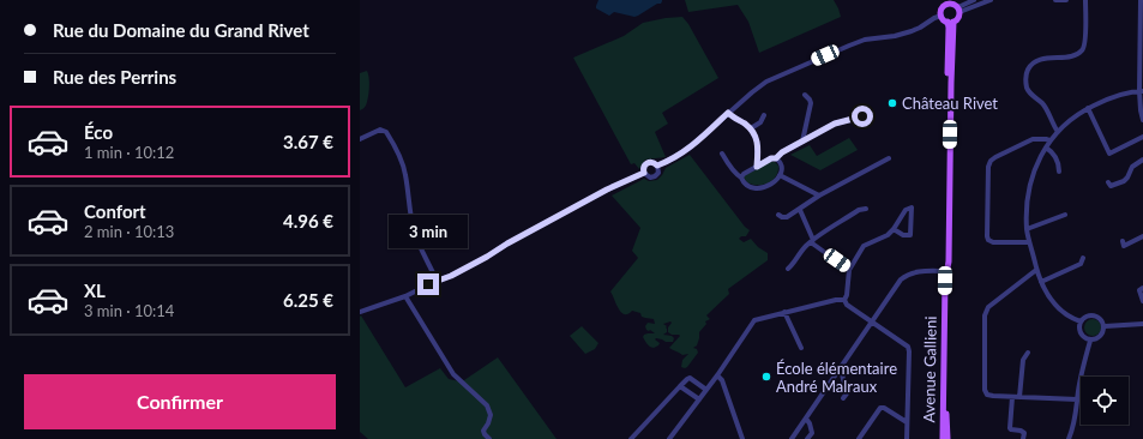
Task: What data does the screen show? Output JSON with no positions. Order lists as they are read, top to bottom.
{
  "streets": {
    "main road": ["Avenue Gallieni"]
  },
  "places": ["Château Rivet", "École élémentaire André Malraux"],
  "page": {
    "banner": ["Rue du Domaine du Grand Rivet", "Rue des Perrins"],
    "list": [
      {
        "name": "Éco",
        "note": "1 min · 10:12",
        "value": "3.67 €"
      },
      {
        "name": "Confort",
        "note": "2 min · 10:13",
        "value": "4.96 €"
      },
      {
        "name": "XL",
        "note": "3 min · 10:14",
        "value": "6.25 €"
      }
    ],
    "bubble": "3 min",
    "buttons": "Confirmer"
  }
}
